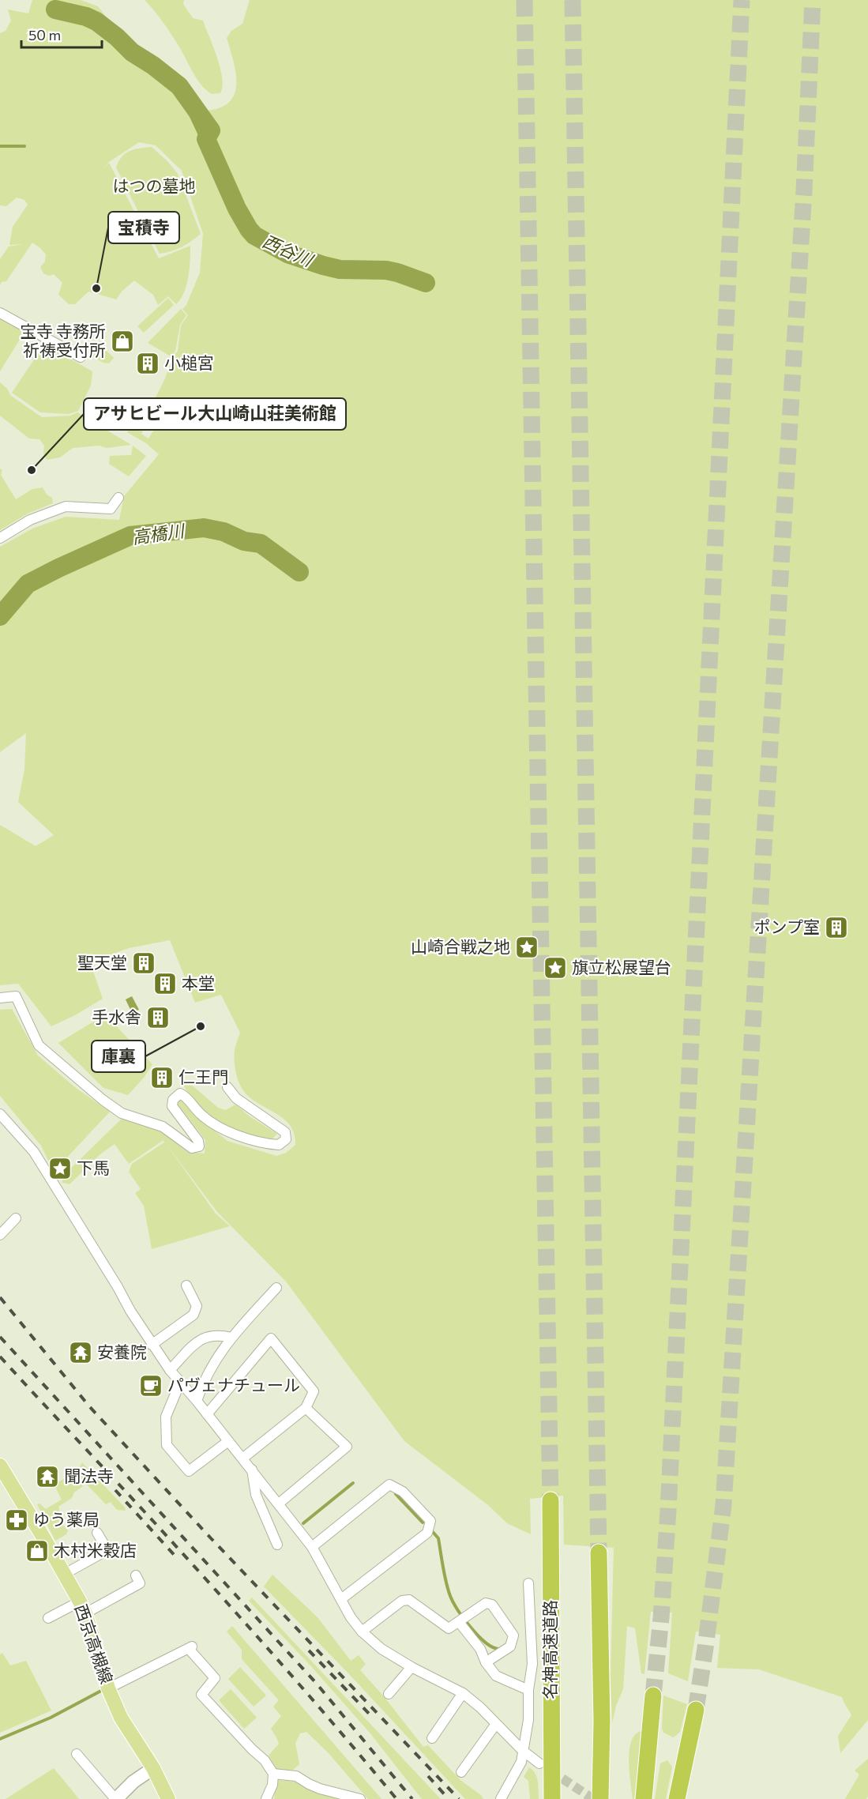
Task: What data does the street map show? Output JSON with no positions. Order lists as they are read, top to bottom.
{
  "streets": {
    "highway": ["名神高速道路"],
    "main road": ["西京高槻線"]
  },
  "water": ["西谷川", "高橋川"],
  "parks": ["はつの墓地"],
  "places": {
    "other": ["宝積寺", "アサヒビール大山崎山荘美術館", "庫裏"],
    "shop": ["宝寺 寺務所 祈祷受付所", "木村米穀店"],
    "building": [
      "小槌宮",
      "ポンプ室",
      "聖天堂",
      "本堂",
      "手水舎",
      "仁王門"
    ],
    "place": ["山崎合戦之地", "旗立松展望台", "下馬"],
    "temple": ["安養院", "聞法寺"],
    "cafe": ["パヴェナチュール"],
    "pharmacy": ["ゆう薬局"]
  },
  "scale_bar": "50 m"
}
